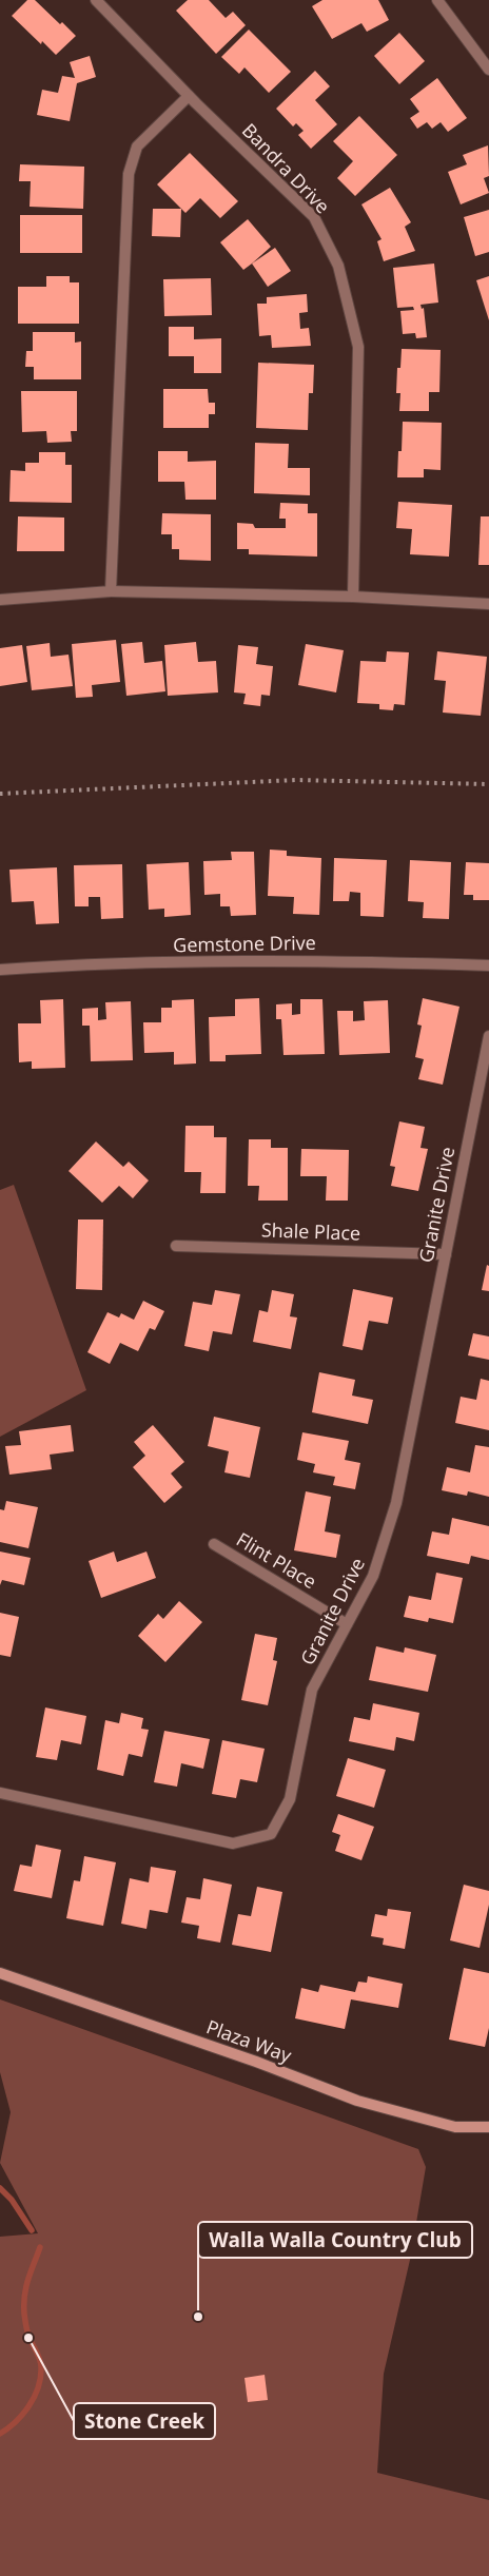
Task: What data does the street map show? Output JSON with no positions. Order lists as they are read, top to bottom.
{
  "streets": {
    "main road": ["Plaza Way"],
    "street": [
      "Bandra Drive",
      "Gemstone Drive",
      "Granite Drive",
      "Shale Place",
      "Flint Place"
    ]
  },
  "crossings": [
    ["Granite Drive", "Shale Place"],
    ["Granite Drive", "Flint Place"]
  ],
  "places": ["Walla Walla Country Club", "Stone Creek"]
}
